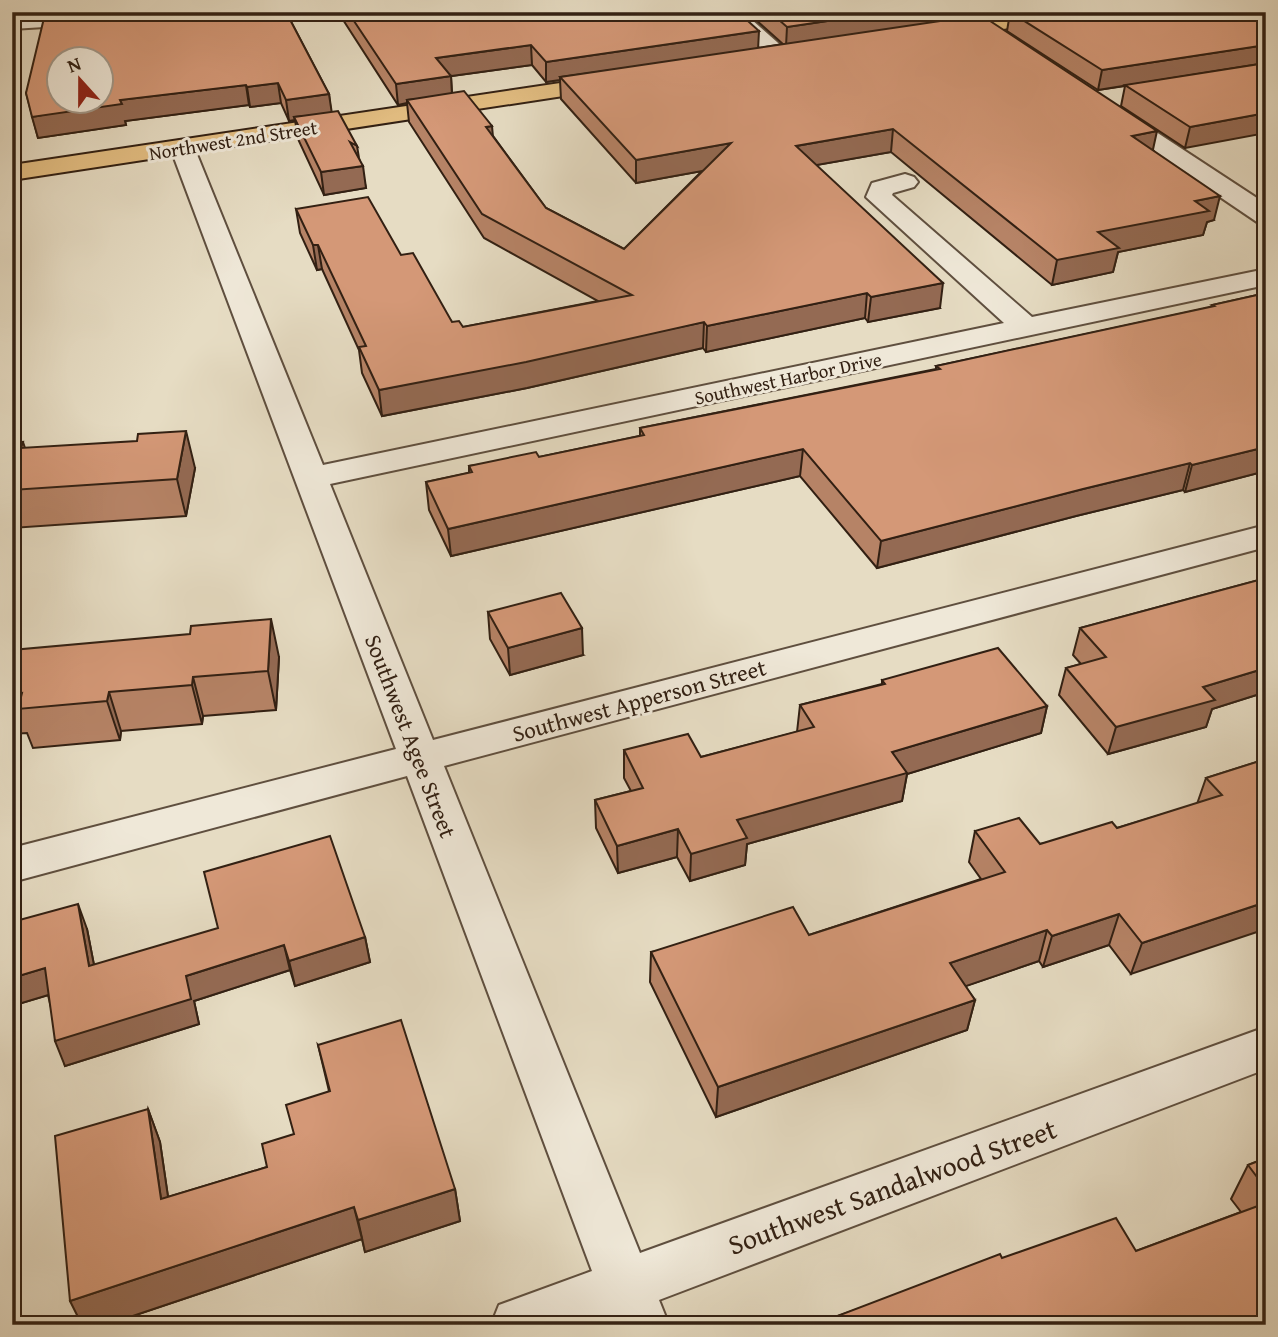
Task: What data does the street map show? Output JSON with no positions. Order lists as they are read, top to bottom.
{
  "streets": {
    "main road": ["Northwest 2nd Street"],
    "street": [
      "Southwest Harbor Drive",
      "Southwest Apperson Street",
      "Southwest Agee Street",
      "Southwest Sandalwood Street"
    ]
  },
  "crossings": [
    ["Northwest 2nd Street", "Southwest Agee Street"],
    ["Southwest Harbor Drive", "Southwest Agee Street"],
    ["Southwest Apperson Street", "Southwest Agee Street"],
    ["Southwest Agee Street", "Southwest Sandalwood Street"]
  ],
  "north": "top"
}
